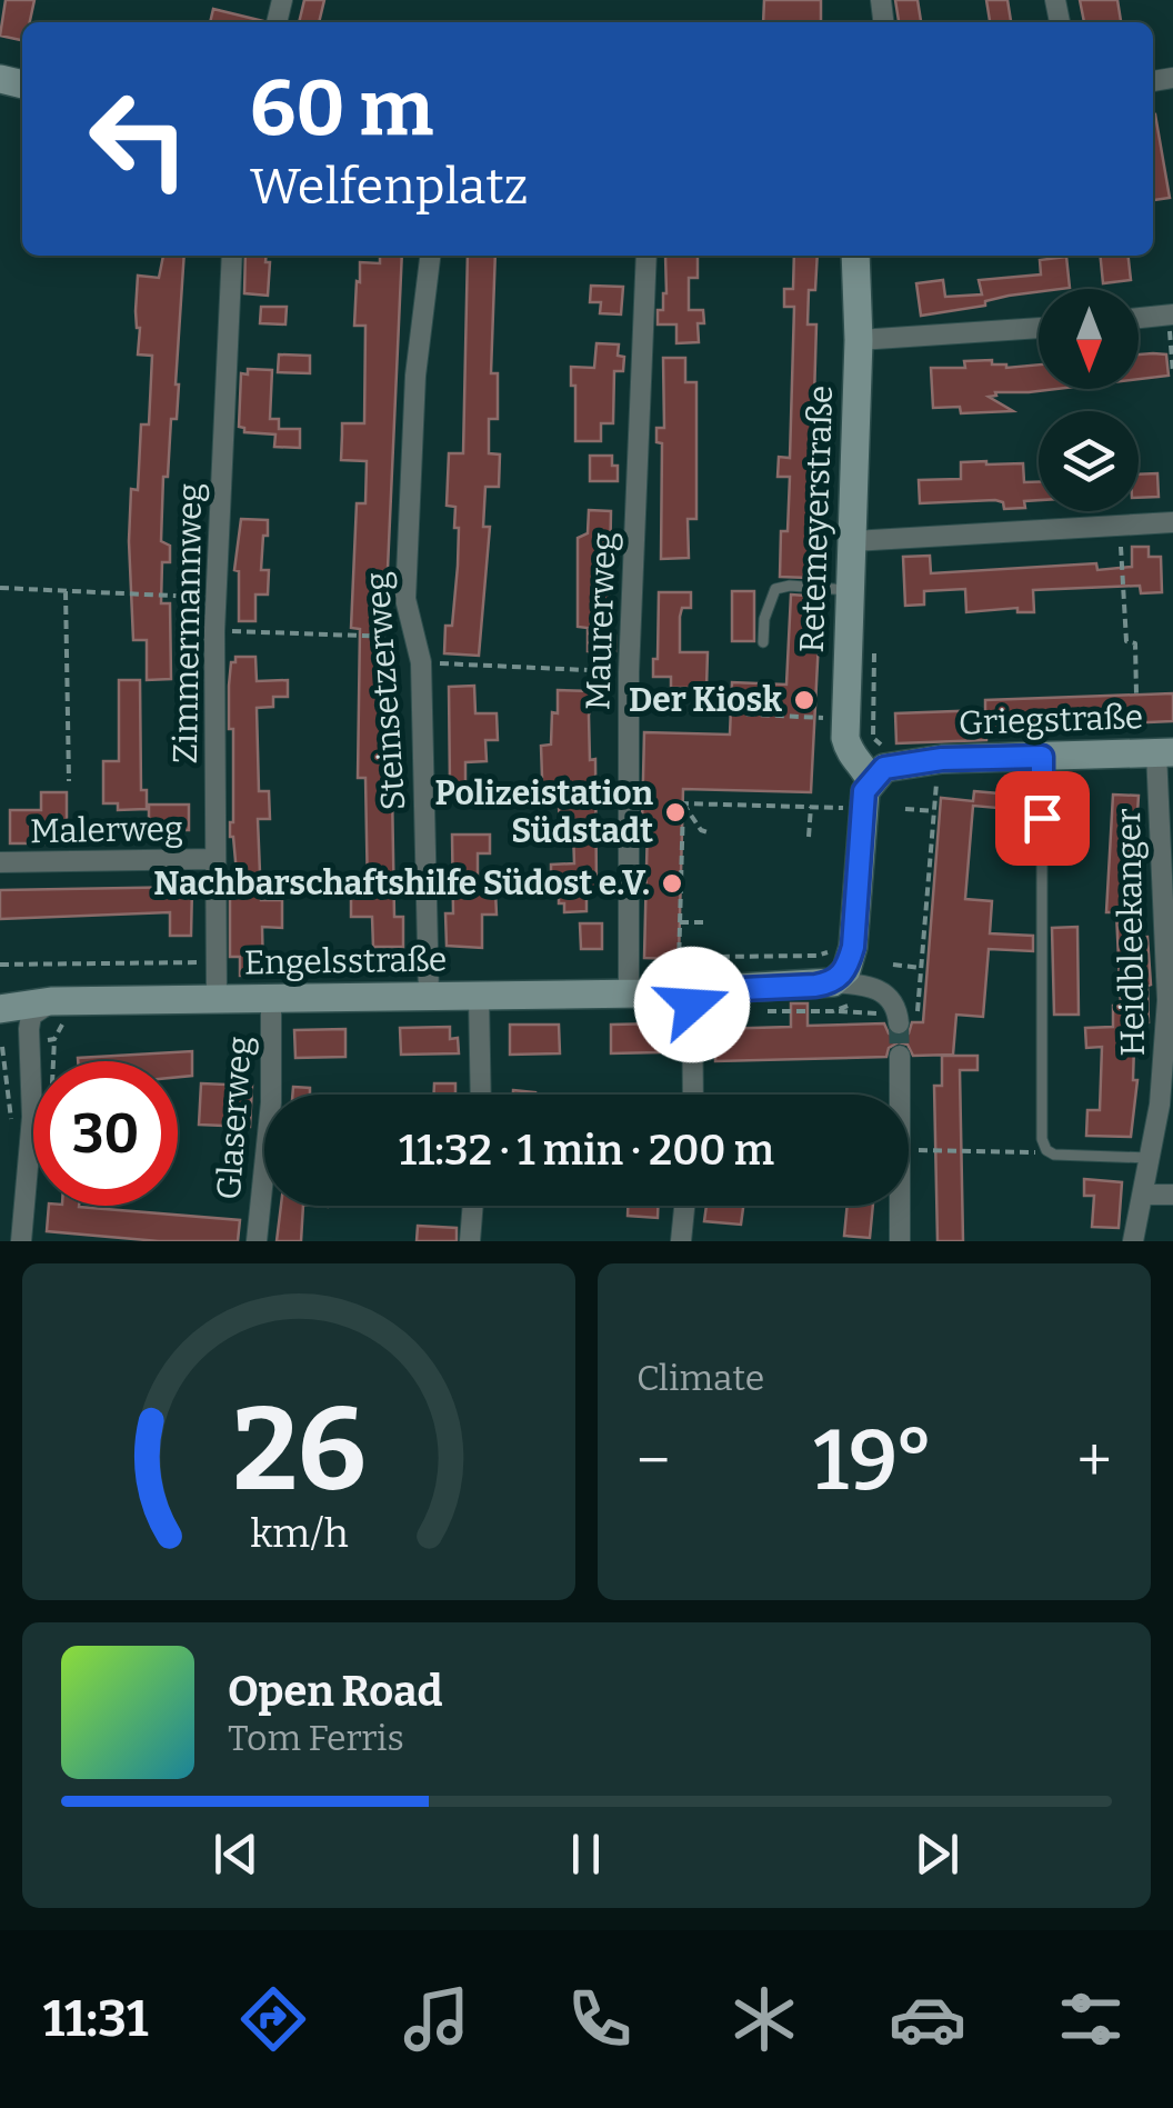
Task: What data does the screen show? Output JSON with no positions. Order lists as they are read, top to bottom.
{
  "streets": {
    "street": [
      "Retemeyerstraße",
      "Maurerweg",
      "Zimmermannweg",
      "Steinsetzerweg",
      "Griegstraße",
      "Malerweg",
      "Heidbleekanger",
      "Engelsstraße",
      "Glaserweg"
    ]
  },
  "crossings": [
    ["Retemeyerstraße", "Griegstraße"],
    ["Maurerweg", "Engelsstraße"],
    ["Zimmermannweg", "Malerweg"],
    ["Zimmermannweg", "Engelsstraße"],
    ["Steinsetzerweg", "Engelsstraße"],
    ["Griegstraße", "Heidbleekanger"],
    ["Engelsstraße", "Glaserweg"]
  ],
  "places": ["Der Kiosk", "Polizeistation Südstadt", "Nachbarschaftshilfe Südost e.V."],
  "north": "bottom",
  "page": {
    "turn": ["60 m", "Welfenplatz"],
    "limit": "30",
    "trip": "11:32 · 1 min · 200 m",
    "tile": "Climate",
    "heat": ["−", "19°", "+"],
    "song": ["Open Road", "Tom Ferris"],
    "tabs": "11:31",
    "gauge": ["26", "km/h"]
  }
}
